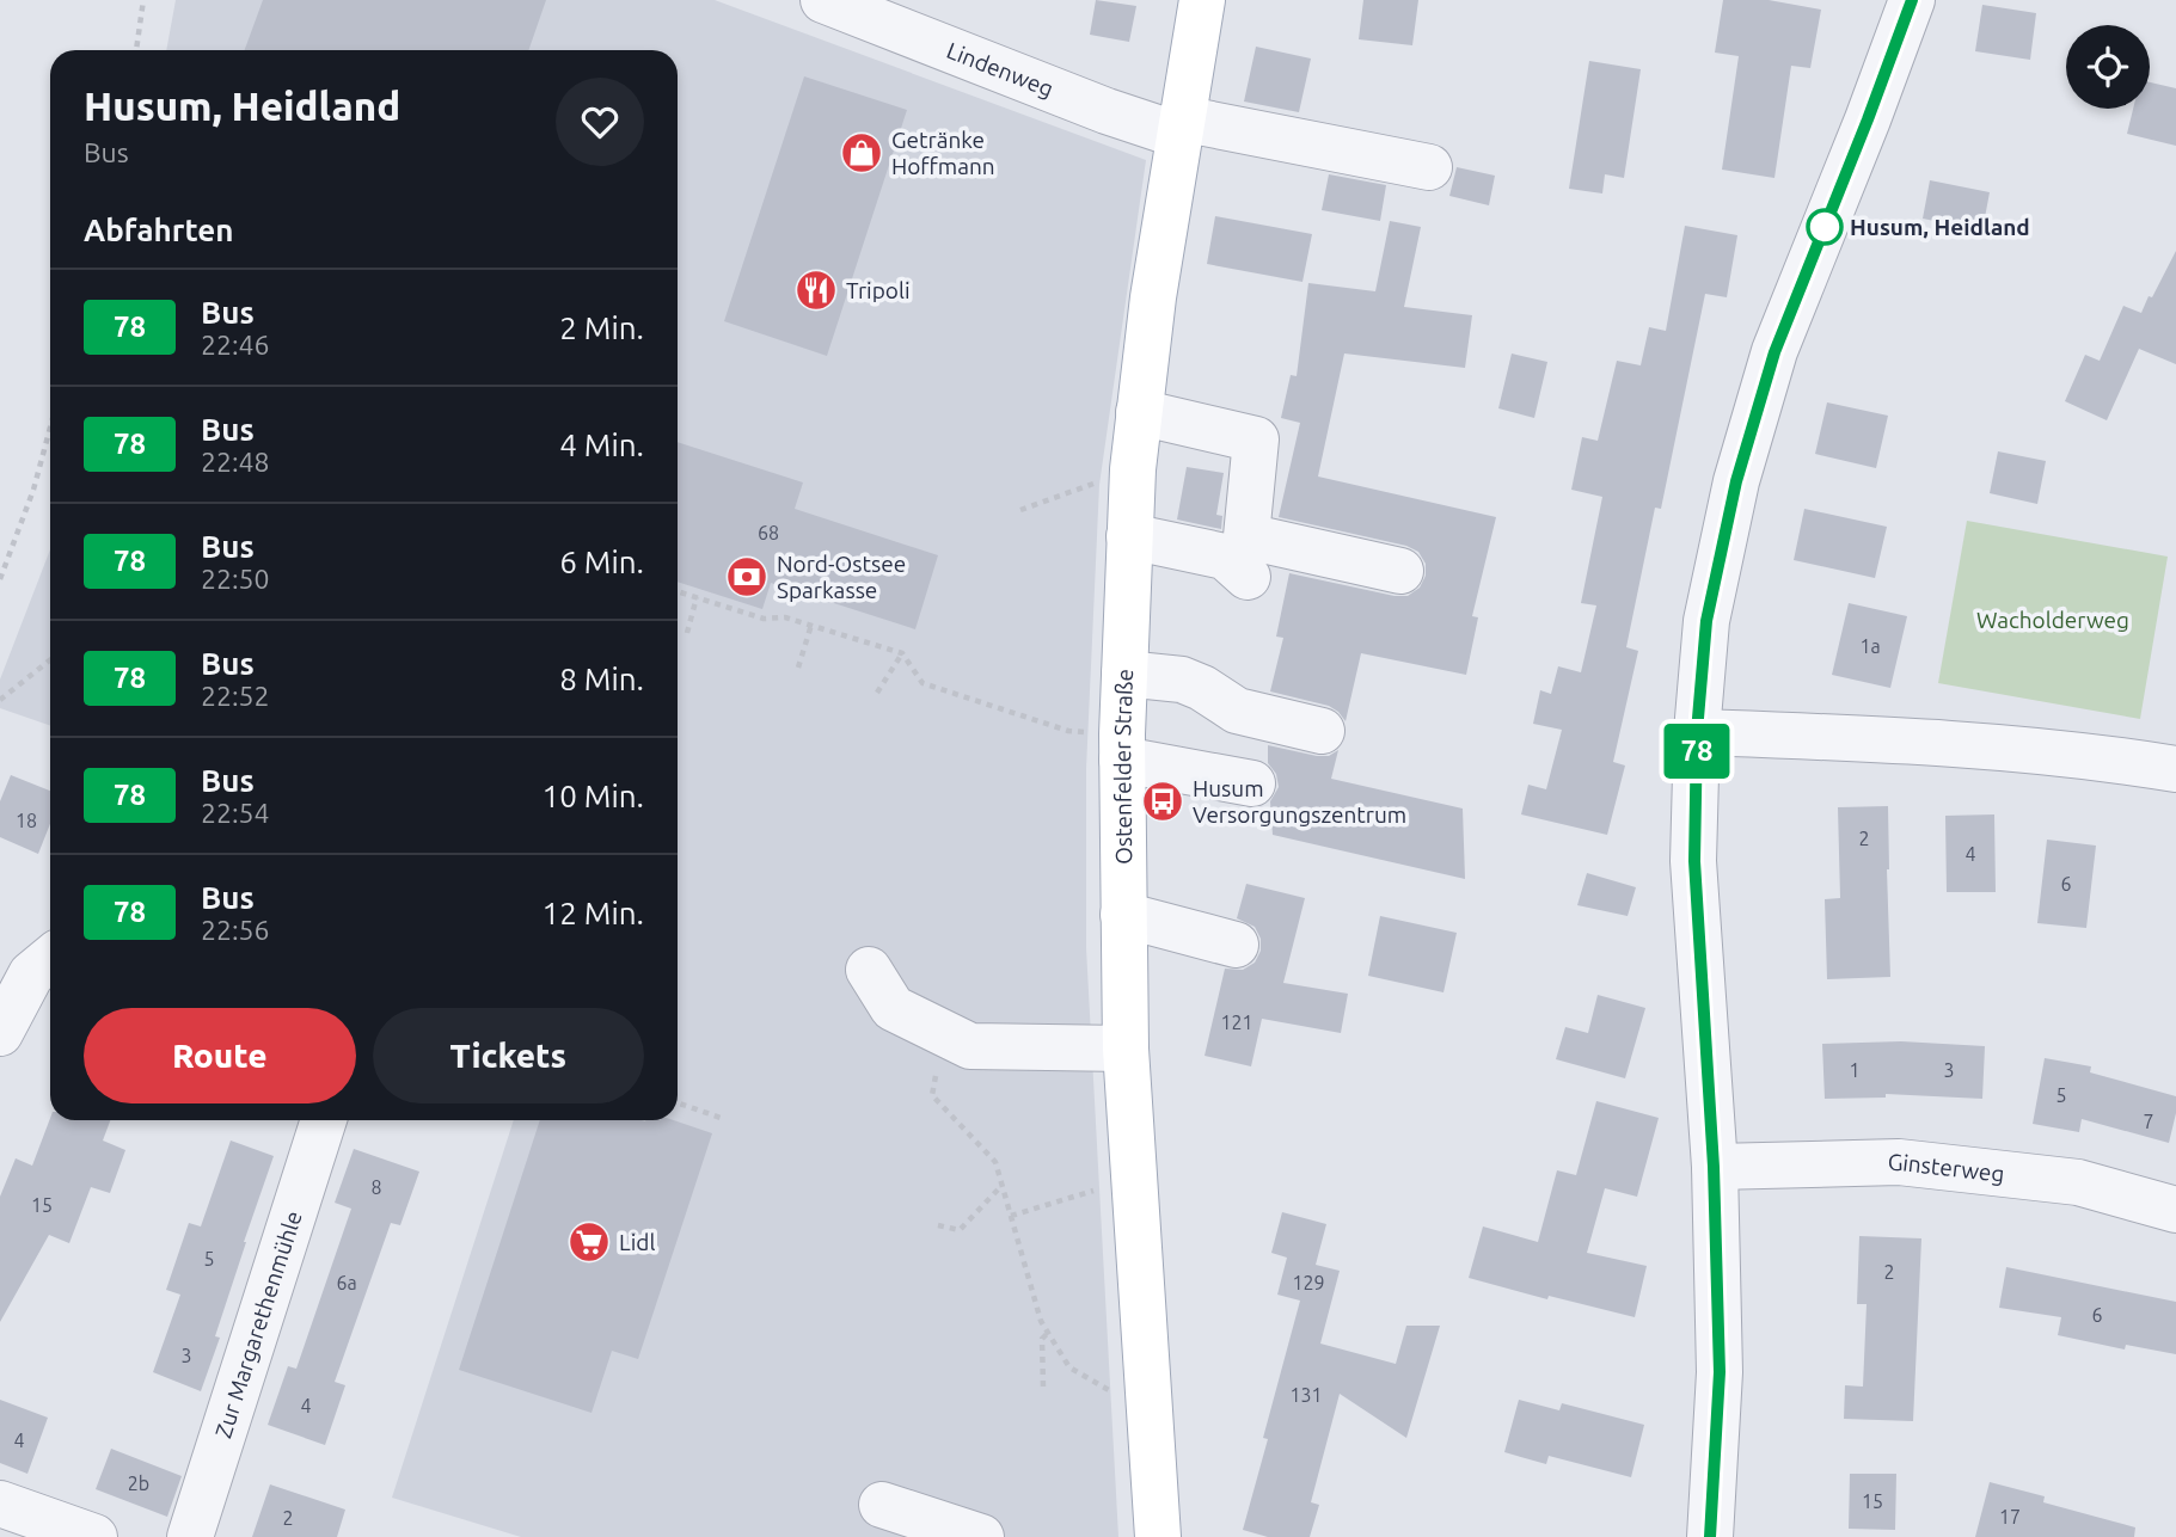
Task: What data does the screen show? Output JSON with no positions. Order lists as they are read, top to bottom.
{
  "streets": {
    "main road": ["Ostenfelder Straße"],
    "street": ["Lindenweg", "Ginsterweg", "Zur Margarethenmühle"]
  },
  "crossings": [
    ["Lindenweg", "Ostenfelder Straße"]
  ],
  "parks": ["Wacholderweg"],
  "places": {
    "shop": ["Getränke Hoffmann"],
    "other": ["Husum, Heidland"],
    "restaurant": ["Tripoli"],
    "bank": ["Nord-Ostsee Sparkasse"],
    "bus stop": ["Husum Versorgungszentrum"],
    "supermarket": ["Lidl"]
  },
  "lines": ["bus line 78"],
  "house_numbers": [
    "68",
    "1a",
    "18",
    "2",
    "4",
    "6",
    "121",
    "1",
    "3",
    "5",
    "7",
    "8",
    "15",
    "5",
    "2",
    "6a",
    "129",
    "6",
    "3",
    "131",
    "4",
    "4",
    "2b",
    "15",
    "17",
    "2"
  ],
  "page": {
    "on_map": "78",
    "heading": [
      ["Husum, Heidland", "Bus"],
      "Abfahrten"
    ],
    "list": [
      {
        "mark": "78",
        "name": "Bus",
        "note": "22:46",
        "value": "2 Min."
      },
      {
        "mark": "78",
        "name": "Bus",
        "note": "22:48",
        "value": "4 Min."
      },
      {
        "mark": "78",
        "name": "Bus",
        "note": "22:50",
        "value": "6 Min."
      },
      {
        "mark": "78",
        "name": "Bus",
        "note": "22:52",
        "value": "8 Min."
      },
      {
        "mark": "78",
        "name": "Bus",
        "note": "22:54",
        "value": "10 Min."
      },
      {
        "mark": "78",
        "name": "Bus",
        "note": "22:56",
        "value": "12 Min."
      }
    ],
    "buttons": ["Route", "Tickets"]
  }
}
